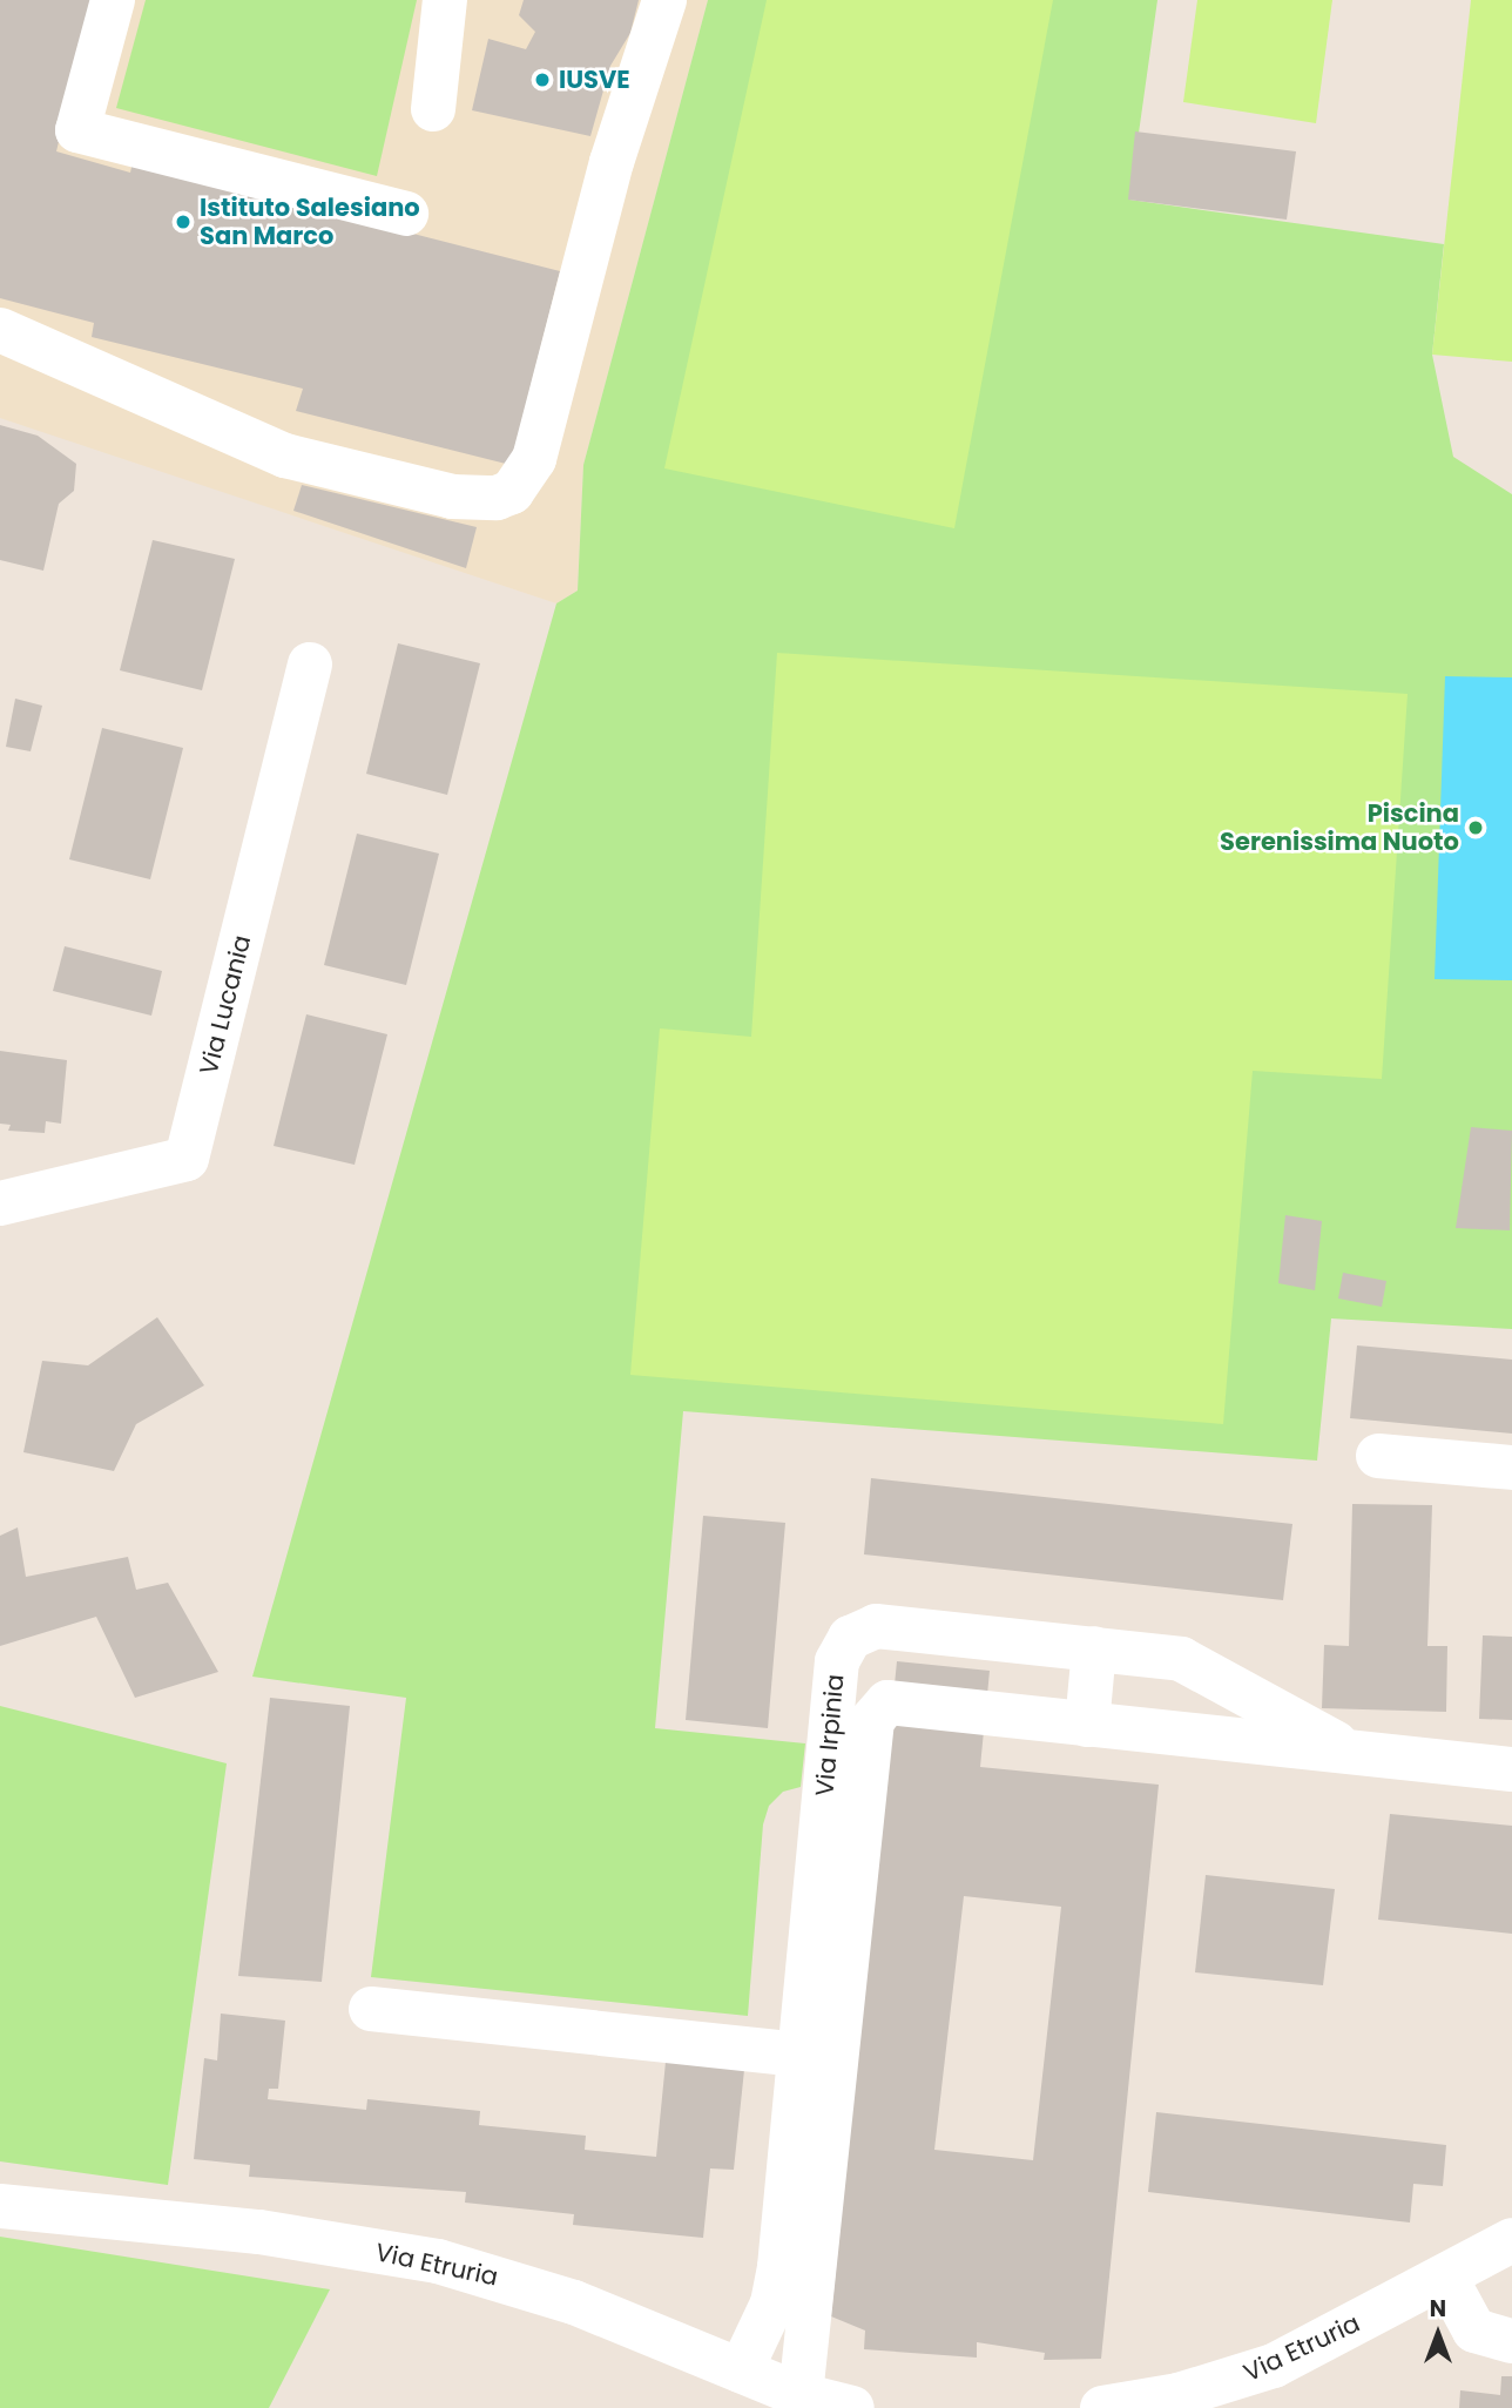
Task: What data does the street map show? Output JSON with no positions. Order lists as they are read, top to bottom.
{
  "streets": {
    "street": ["Via Lucania", "Via Irpinia", "Via Etruria"]
  },
  "crossings": [
    ["Via Irpinia", "Via Etruria"]
  ],
  "places": ["IUSVE", "Istituto Salesiano San Marco", "Piscina Serenissima Nuoto"],
  "north": "top"
}
